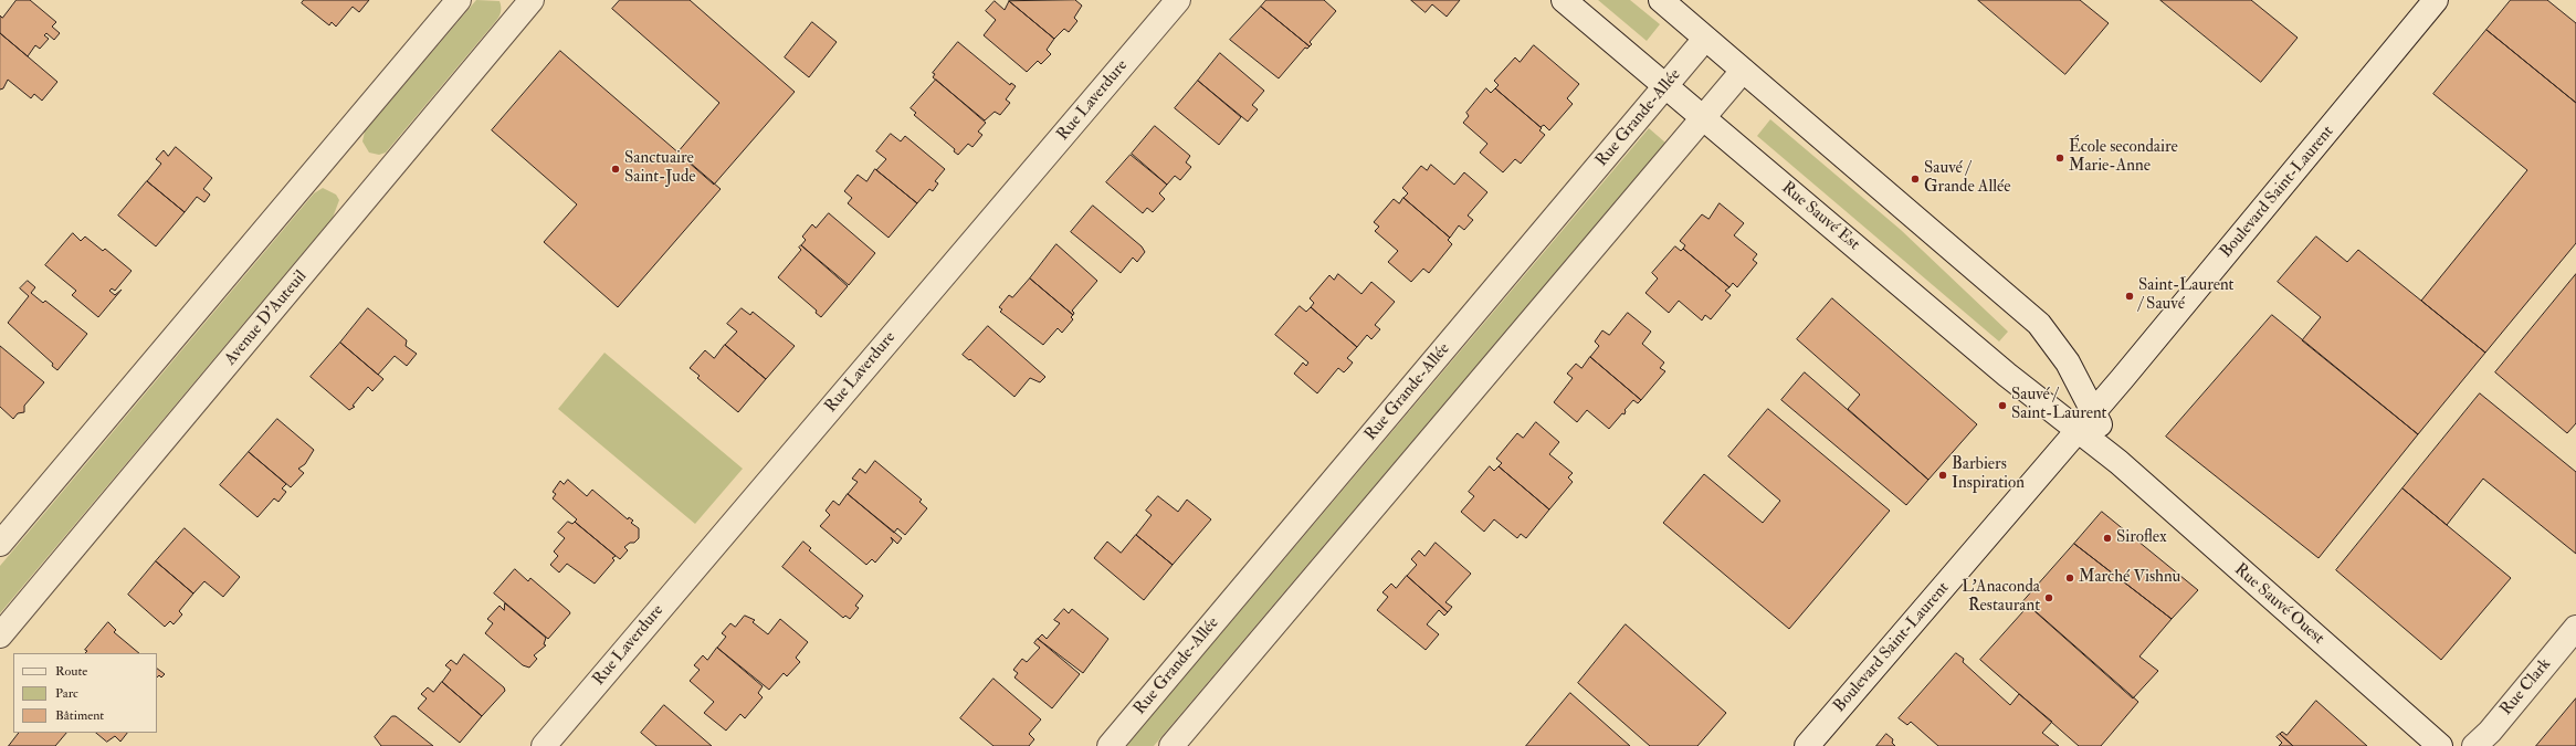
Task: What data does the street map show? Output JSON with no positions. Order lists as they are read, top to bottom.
{
  "streets": {
    "street": [
      "Rue Laverdure",
      "Rue Grande-Allée",
      "Boulevard Saint-Laurent",
      "Rue Sauvé Est",
      "Avenue D'Auteuil",
      "Rue Sauvé Ouest",
      "Rue Clark"
    ]
  },
  "crossings": [
    ["Rue Grande-Allée", "Rue Sauvé Est"],
    ["Boulevard Saint-Laurent", "Rue Sauvé Est"],
    ["Boulevard Saint-Laurent", "Rue Sauvé Ouest"],
    ["Rue Sauvé Est", "Rue Sauvé Ouest"]
  ],
  "places": [
    "École secondaire Marie-Anne",
    "Sanctuaire Saint-Jude",
    "Sauvé / Grande Allée",
    "Saint-Laurent / Sauvé",
    "Sauvé / Saint-Laurent",
    "Barbiers Inspiration",
    "Siroflex",
    "Marché Vishnu",
    "L'Anaconda Restaurant"
  ],
  "legend": ["Route", "Parc", "Bâtiment"]
}
